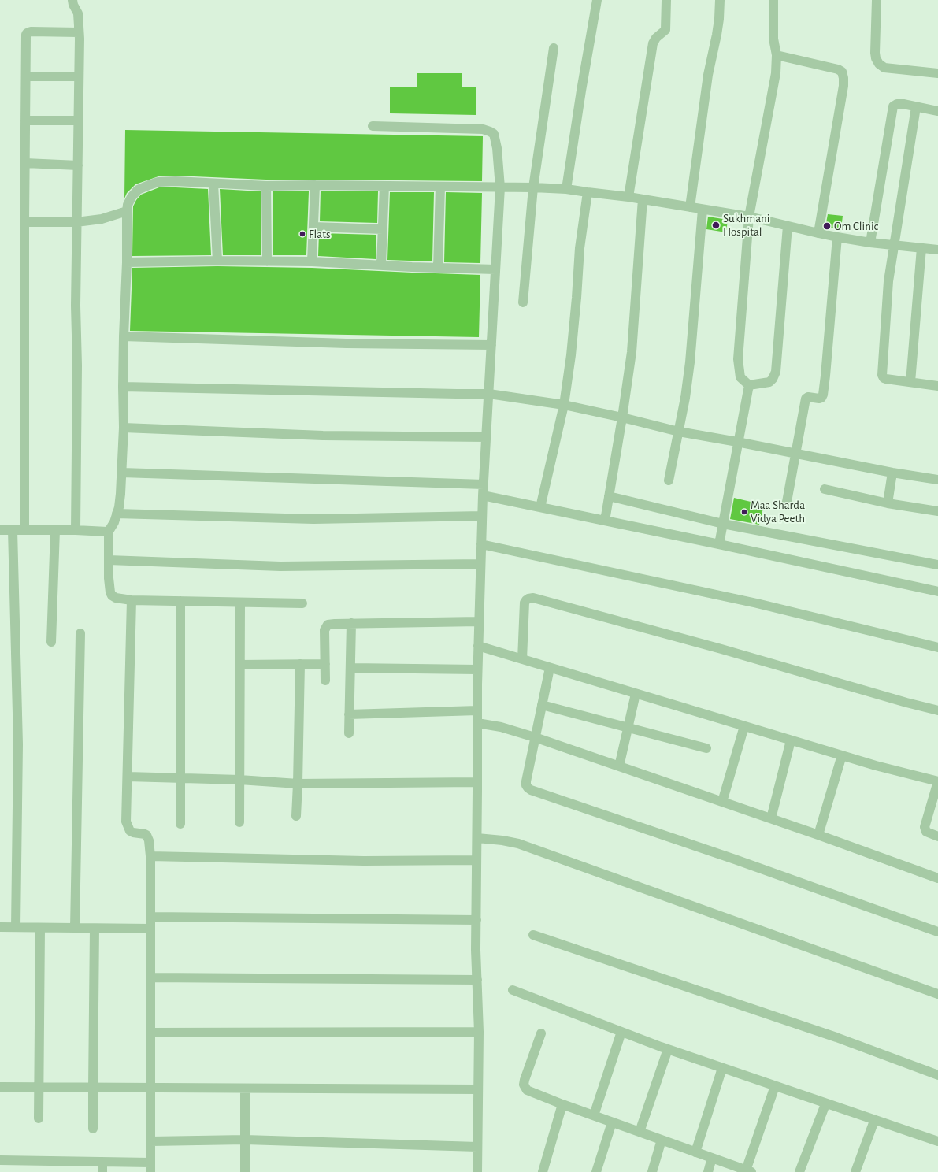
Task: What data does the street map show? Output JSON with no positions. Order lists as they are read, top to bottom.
{
  "places": [
    "Sukhmani Hospital",
    "Om Clinic",
    "Flats",
    "Maa Sharda Vidya Peeth"
  ]
}
